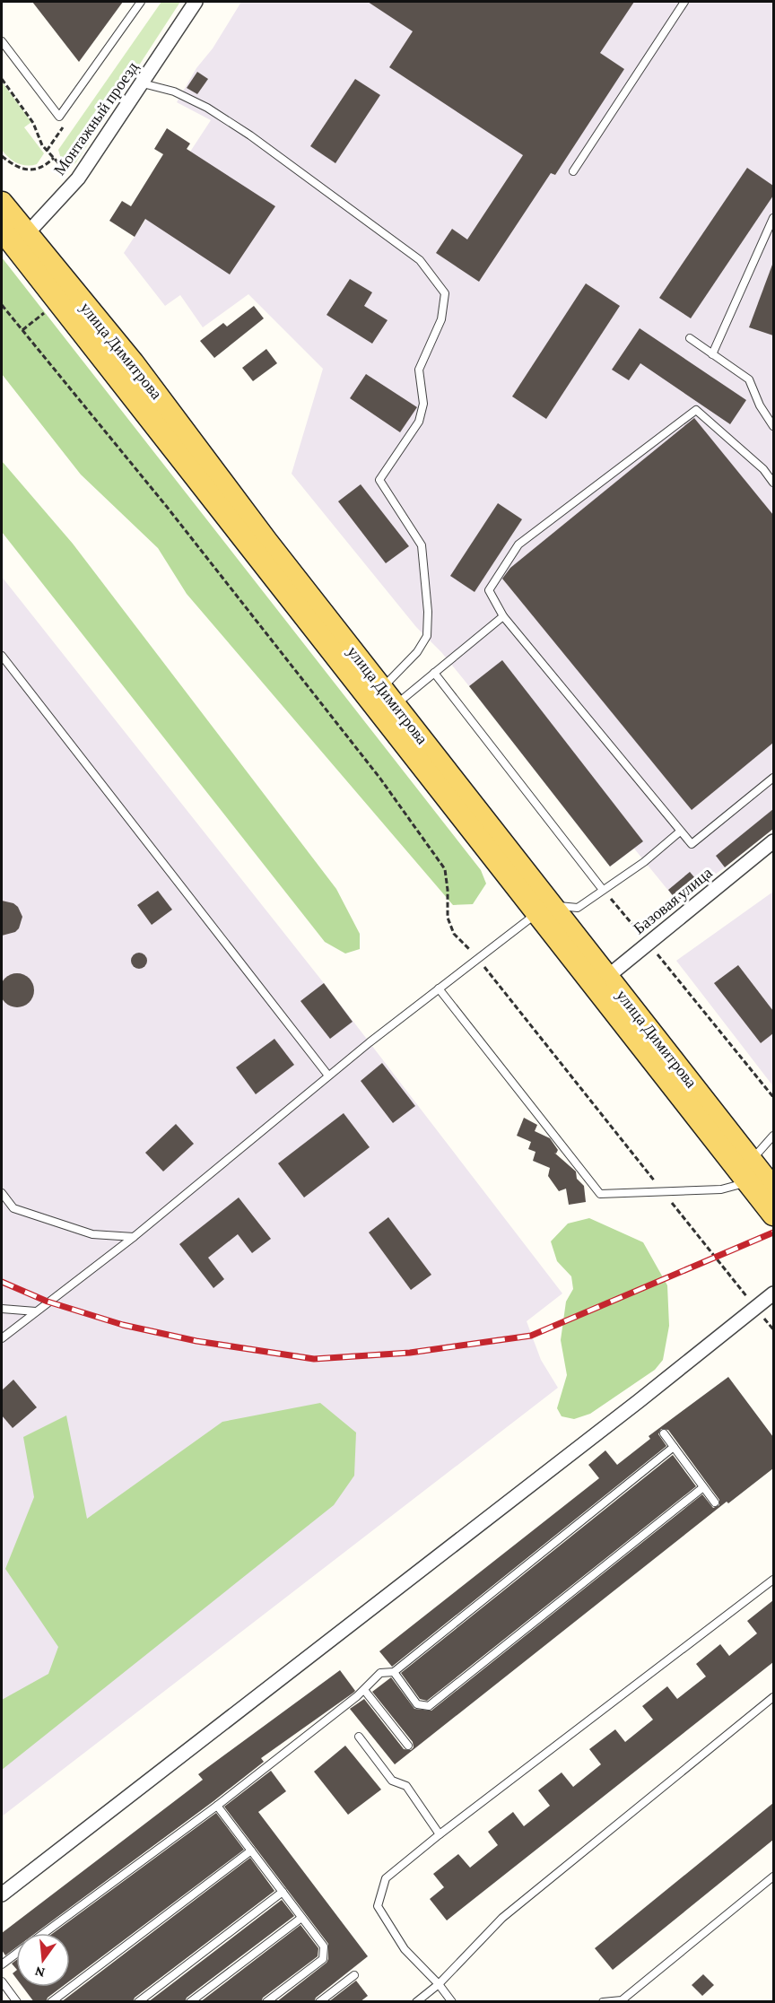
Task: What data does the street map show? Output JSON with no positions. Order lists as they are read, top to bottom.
{
  "streets": {
    "main road": ["улица Димитрова"],
    "street": ["Монтажный проезд", "Базовая улица"]
  },
  "crossings": [
    ["Монтажный проезд", "улица Димитрова"],
    ["улица Димитрова", "Базовая улица"]
  ],
  "north": "bottom"
}
